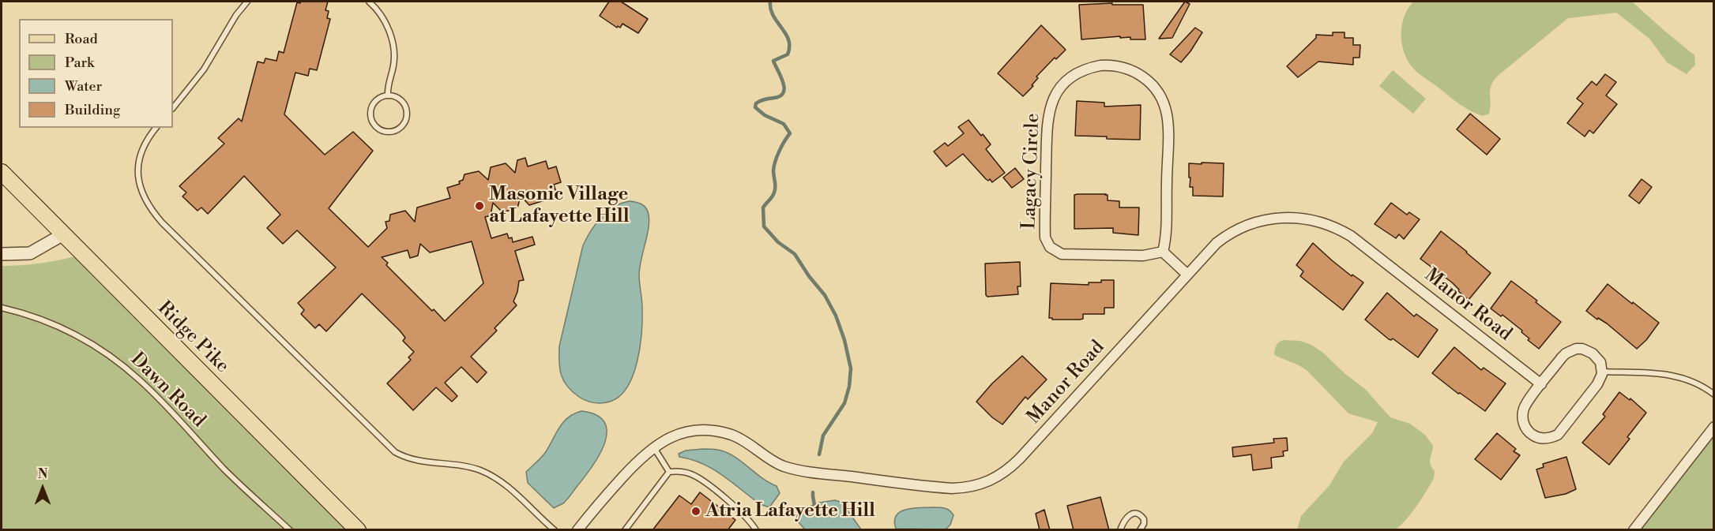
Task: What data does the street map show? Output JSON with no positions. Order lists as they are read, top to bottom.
{
  "streets": {
    "main road": ["Ridge Pike"],
    "street": ["Lagacy Circle", "Manor Road"],
    "lane": ["Dawn Road"]
  },
  "places": ["Masonic Village at Lafayette Hill", "Atria Lafayette Hill"],
  "legend": [
    "Road",
    "Park",
    "Water",
    "Building"
  ],
  "north": "top"
}
